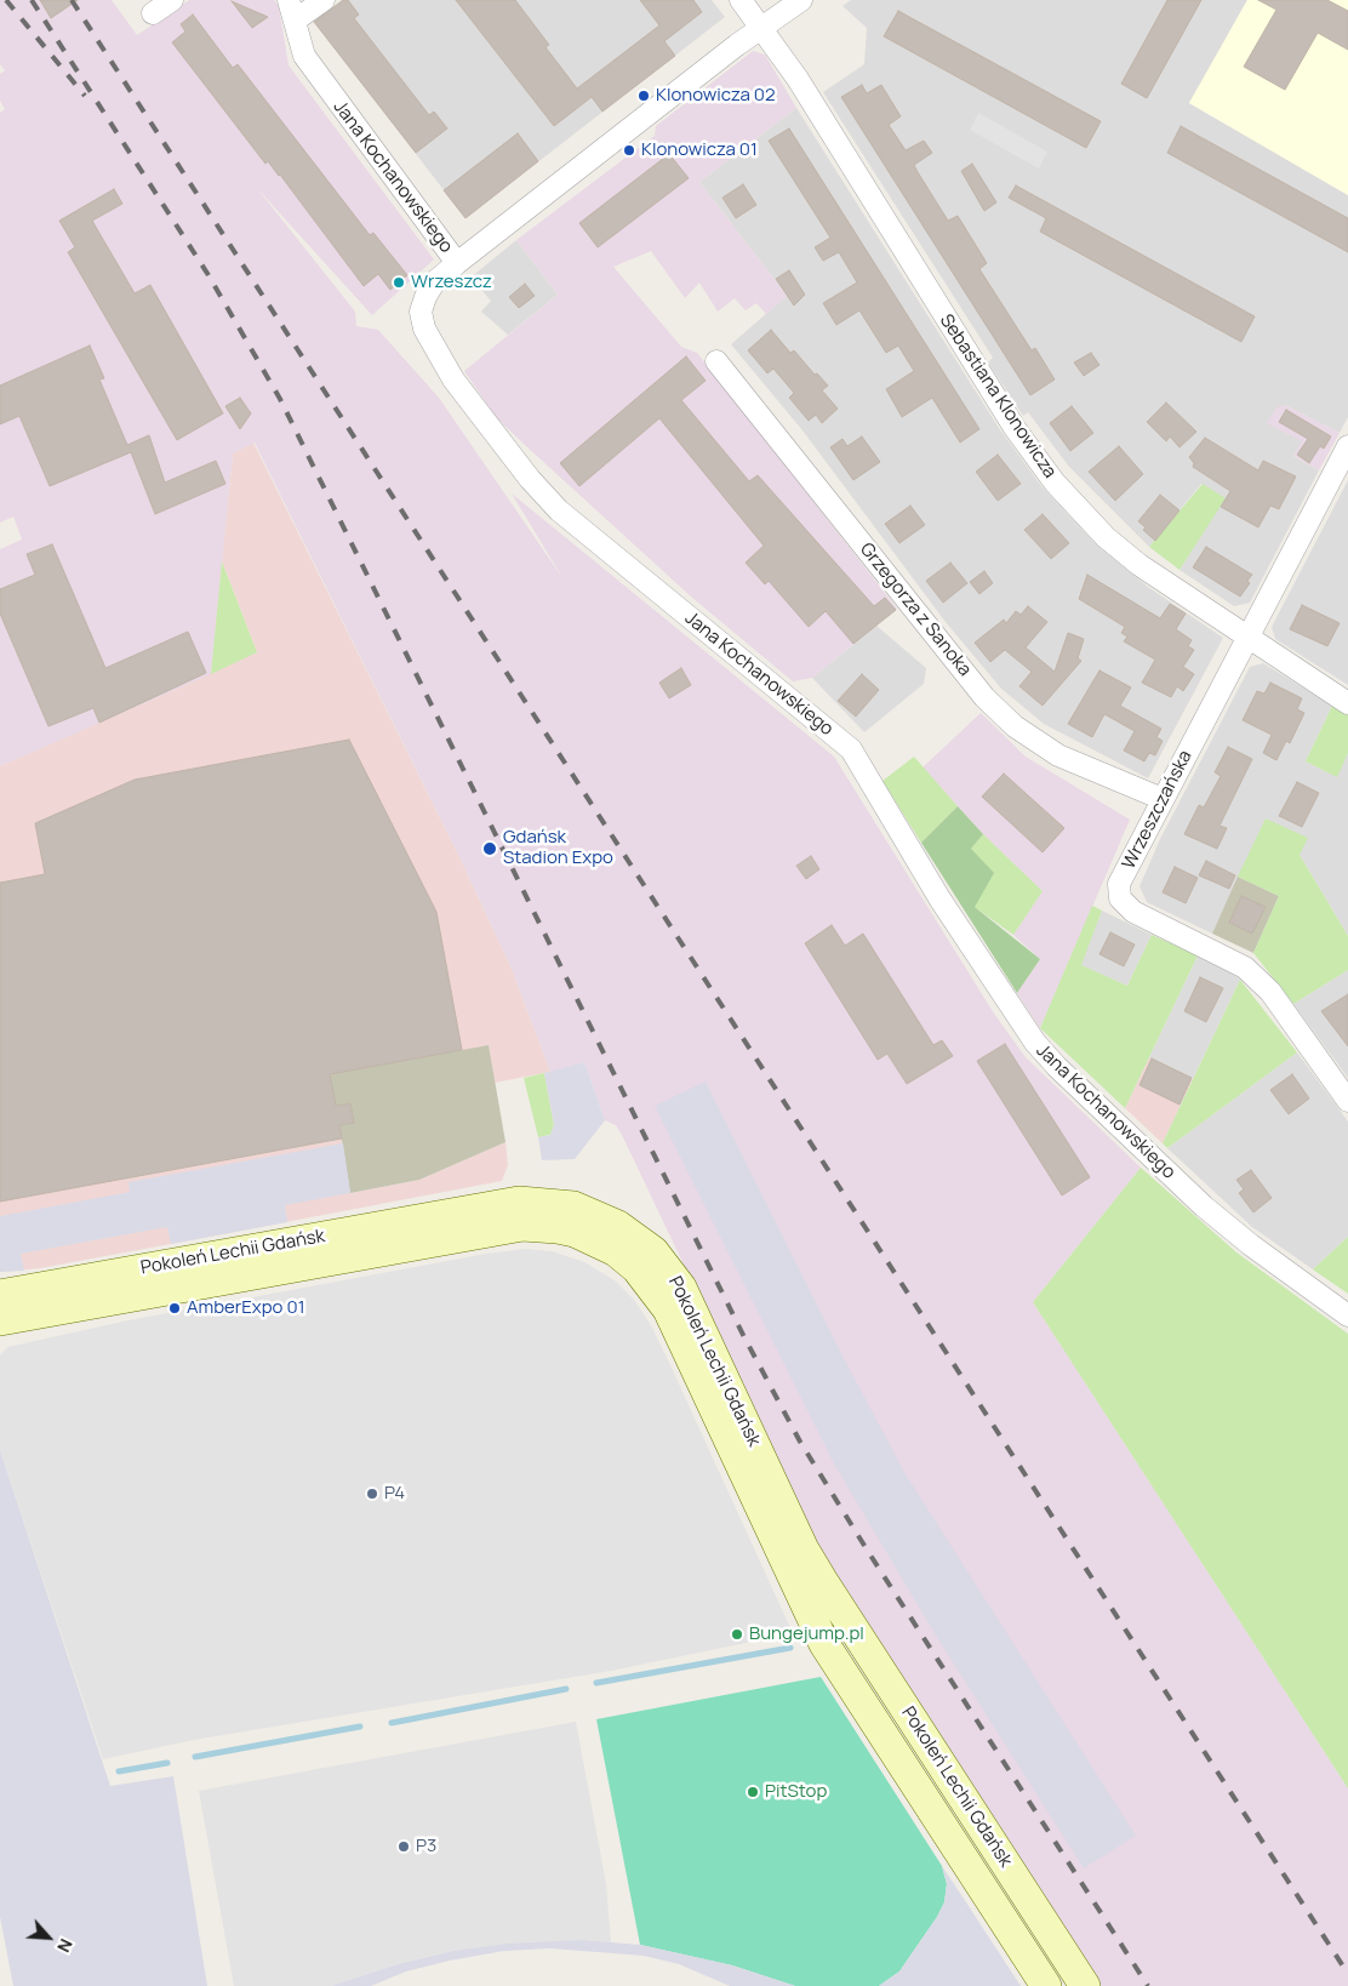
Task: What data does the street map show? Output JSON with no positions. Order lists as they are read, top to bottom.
{
  "streets": {
    "street": [
      "Jana Kochanowskiego",
      "Sebastiana Klonowicza",
      "Grzegorza z Sanoka",
      "Wrzeszczańska",
      "Pokoleń Lechii Gdańsk"
    ]
  },
  "crossings": [
    ["Sebastiana Klonowicza", "Wrzeszczańska"],
    ["Grzegorza z Sanoka", "Wrzeszczańska"]
  ],
  "places": [
    "Klonowicza 02",
    "Klonowicza 01",
    "Wrzeszcz",
    "Gdańsk Stadion Expo",
    "AmberExpo 01",
    "P4",
    "Bungejump.pl",
    "PitStop",
    "P3"
  ],
  "north": "bottom right"
}
